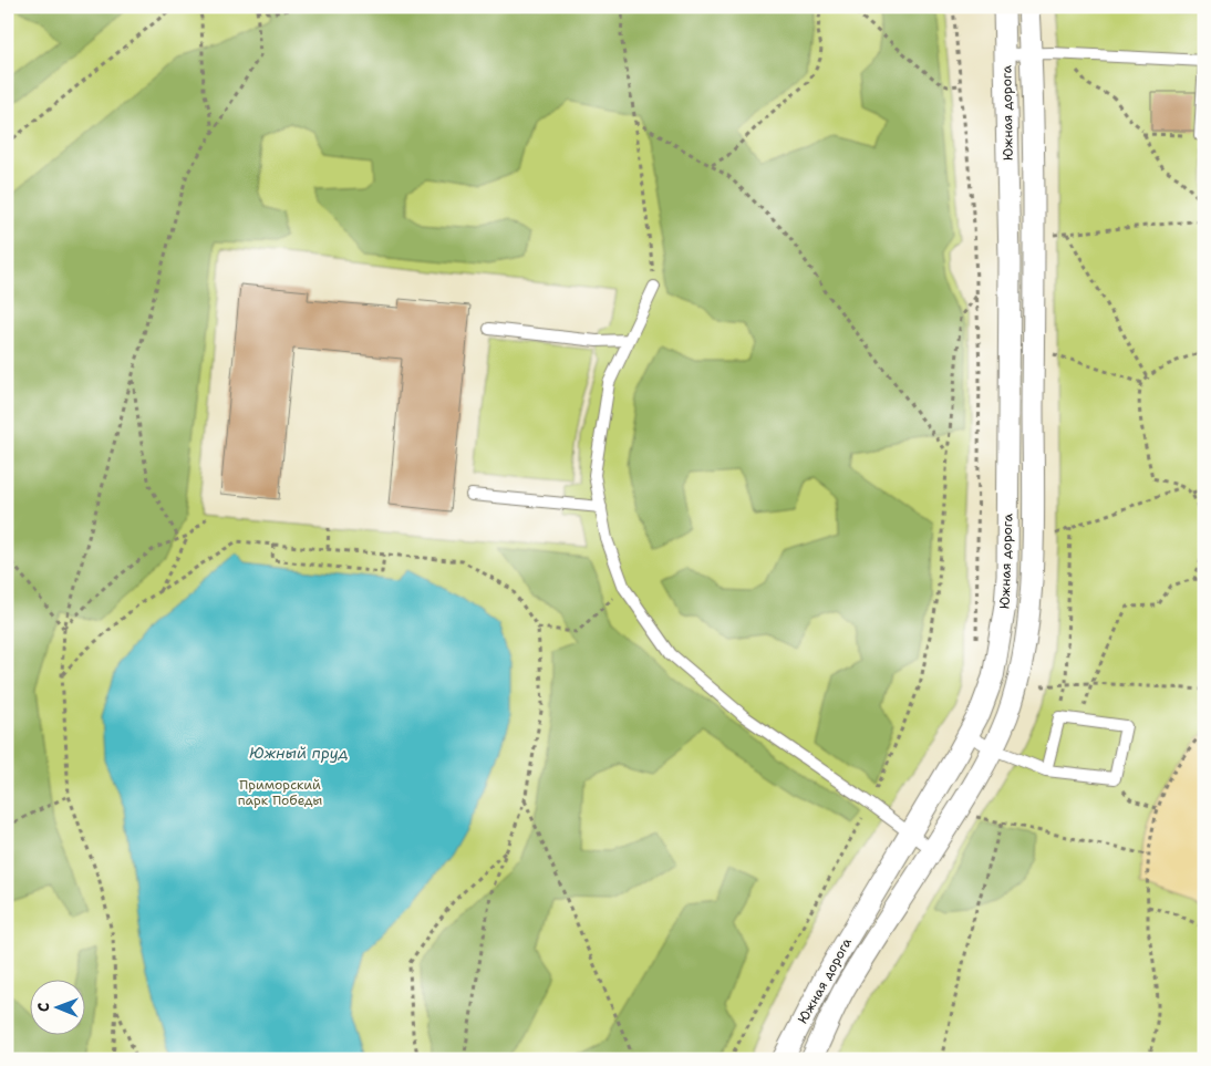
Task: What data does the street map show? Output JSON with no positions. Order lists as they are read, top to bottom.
{
  "streets": {
    "street": ["Южная дорога"]
  },
  "water": ["Южный пруд"],
  "parks": ["Приморский парк Победы"],
  "north": "left"
}
